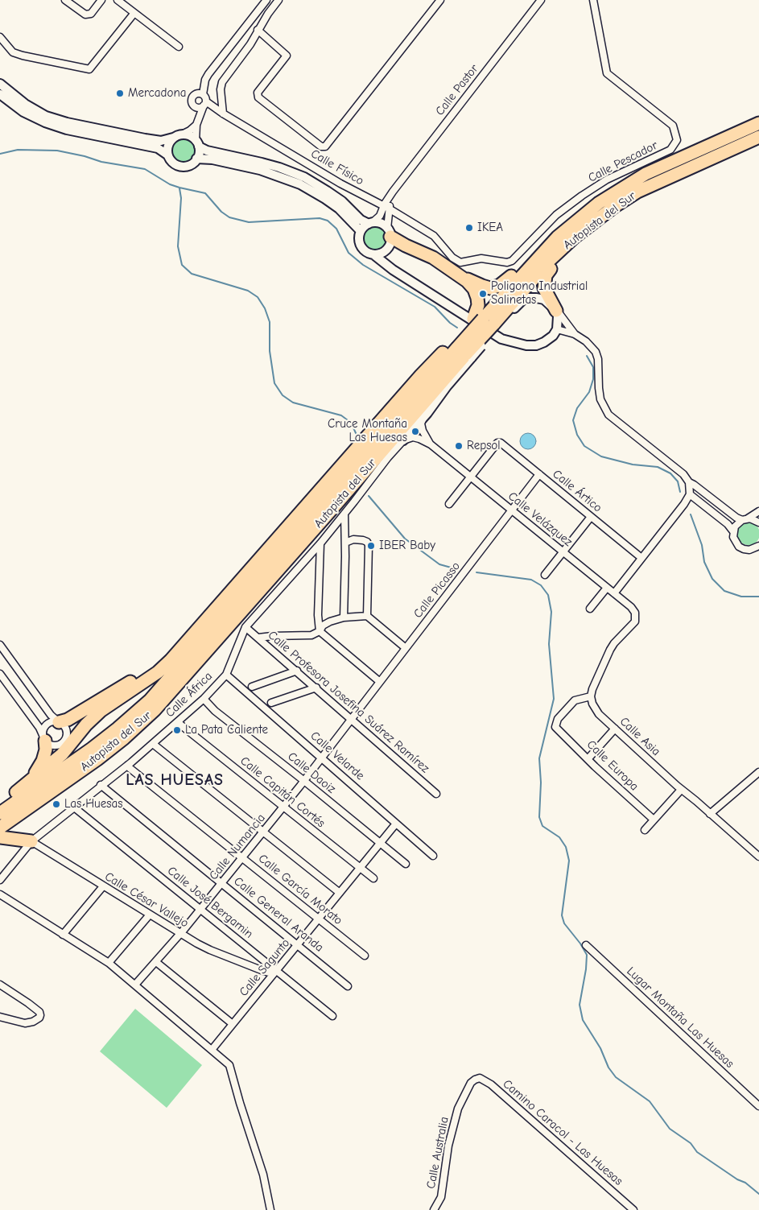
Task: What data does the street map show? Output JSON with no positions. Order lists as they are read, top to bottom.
{
  "streets": {
    "highway": ["Autopista del Sur"],
    "street": [
      "Calle Pastor",
      "Calle Pescador",
      "Calle Físico",
      "Calle Ártico",
      "Calle Velázquez",
      "Calle Picasso",
      "Calle África",
      "Calle Profesora Josefina Suárez Ramírez",
      "Calle Asia",
      "Calle Velarde",
      "Calle Europa",
      "Calle Daoiz",
      "Calle Capitán Cortés",
      "Calle Numancia",
      "Calle García Morato",
      "Calle César Vallejo",
      "Calle José Bergamin",
      "Calle General Aranda",
      "Calle Sagunto",
      "Lugar Montaña Las Huesas",
      "Camino Caracol - Las Huesas",
      "Calle Australia"
    ]
  },
  "crossings": [
    ["Calle Pastor", "Calle Físico"],
    ["Calle Pescador", "Calle Físico"],
    ["Calle Ártico", "Calle Velázquez"],
    ["Calle Ártico", "Calle Picasso"],
    ["Calle Velázquez", "Calle Picasso"],
    ["Calle Velázquez", "Calle África"],
    ["Calle Velázquez", "Calle Asia"],
    ["Calle Velázquez", "Calle Europa"],
    ["Calle Picasso", "Calle Profesora Josefina Suárez Ramírez"],
    ["Calle Picasso", "Calle Numancia"],
    ["Calle África", "Calle Profesora Josefina Suárez Ramírez"],
    ["Calle África", "Calle Velarde"],
    ["Calle África", "Calle Daoiz"],
    ["Calle África", "Calle Capitán Cortés"],
    ["Calle África", "Calle García Morato"],
    ["Calle África", "Calle César Vallejo"],
    ["Calle África", "Calle José Bergamin"],
    ["Calle África", "Calle General Aranda"],
    ["Calle Profesora Josefina Suárez Ramírez", "Calle Numancia"],
    ["Calle Asia", "Calle Europa"],
    ["Calle Velarde", "Calle Numancia"],
    ["Calle Velarde", "Calle Sagunto"],
    ["Calle Daoiz", "Calle Numancia"],
    ["Calle Daoiz", "Calle Sagunto"],
    ["Calle Capitán Cortés", "Calle Numancia"],
    ["Calle Capitán Cortés", "Calle Sagunto"],
    ["Calle Numancia", "Calle García Morato"],
    ["Calle Numancia", "Calle César Vallejo"],
    ["Calle Numancia", "Calle José Bergamin"],
    ["Calle Numancia", "Calle General Aranda"],
    ["Calle García Morato", "Calle Sagunto"],
    ["Calle César Vallejo", "Calle José Bergamin"],
    ["Calle César Vallejo", "Calle Sagunto"],
    ["Calle José Bergamin", "Calle Sagunto"],
    ["Calle General Aranda", "Calle Sagunto"],
    ["Camino Caracol - Las Huesas", "Calle Australia"]
  ],
  "districts": ["LAS HUESAS"],
  "places": [
    "Mercadona",
    "IKEA",
    "Poligono Industrial Salinetas",
    "Cruce Montaña Las Huesas",
    "Repsol",
    "IBER Baby",
    "La Pata Caliente",
    "Las Huesas"
  ]
}
